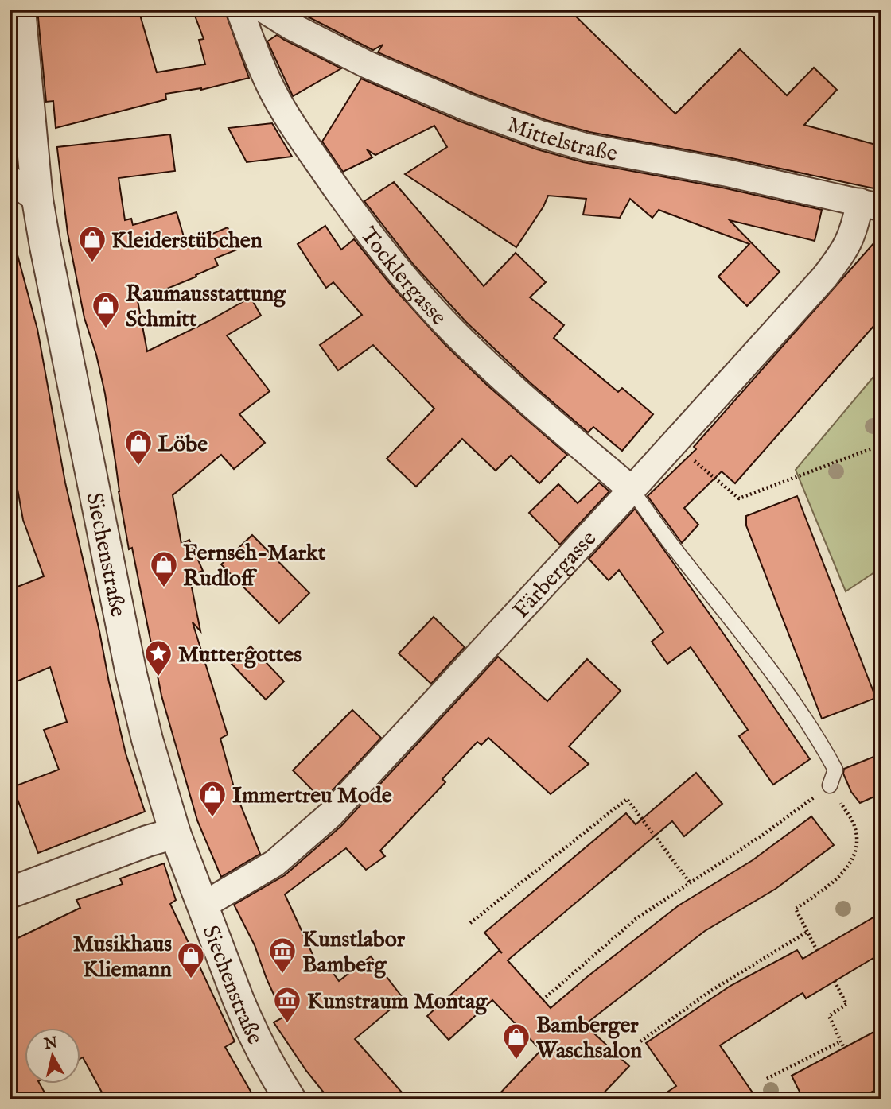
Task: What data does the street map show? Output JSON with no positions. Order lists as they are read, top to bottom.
{
  "streets": {
    "street": [
      "Mittelstraße",
      "Tocklergasse",
      "Siechenstraße",
      "Färbergasse"
    ]
  },
  "crossings": [
    ["Mittelstraße", "Färbergasse"],
    ["Tocklergasse", "Färbergasse"],
    ["Siechenstraße", "Färbergasse"]
  ],
  "places": {
    "shop": [
      "Kleiderstübchen",
      "Raumausstattung Schmitt",
      "Löbe",
      "Fernseh-Markt Rudloff",
      "Immertreu Mode",
      "Musikhaus Kliemann",
      "Bamberger Waschsalon"
    ],
    "place": ["Muttergottes"],
    "museum": ["Kunstlabor Bamberg", "Kunstraum Montag"]
  },
  "north": "top"
}
